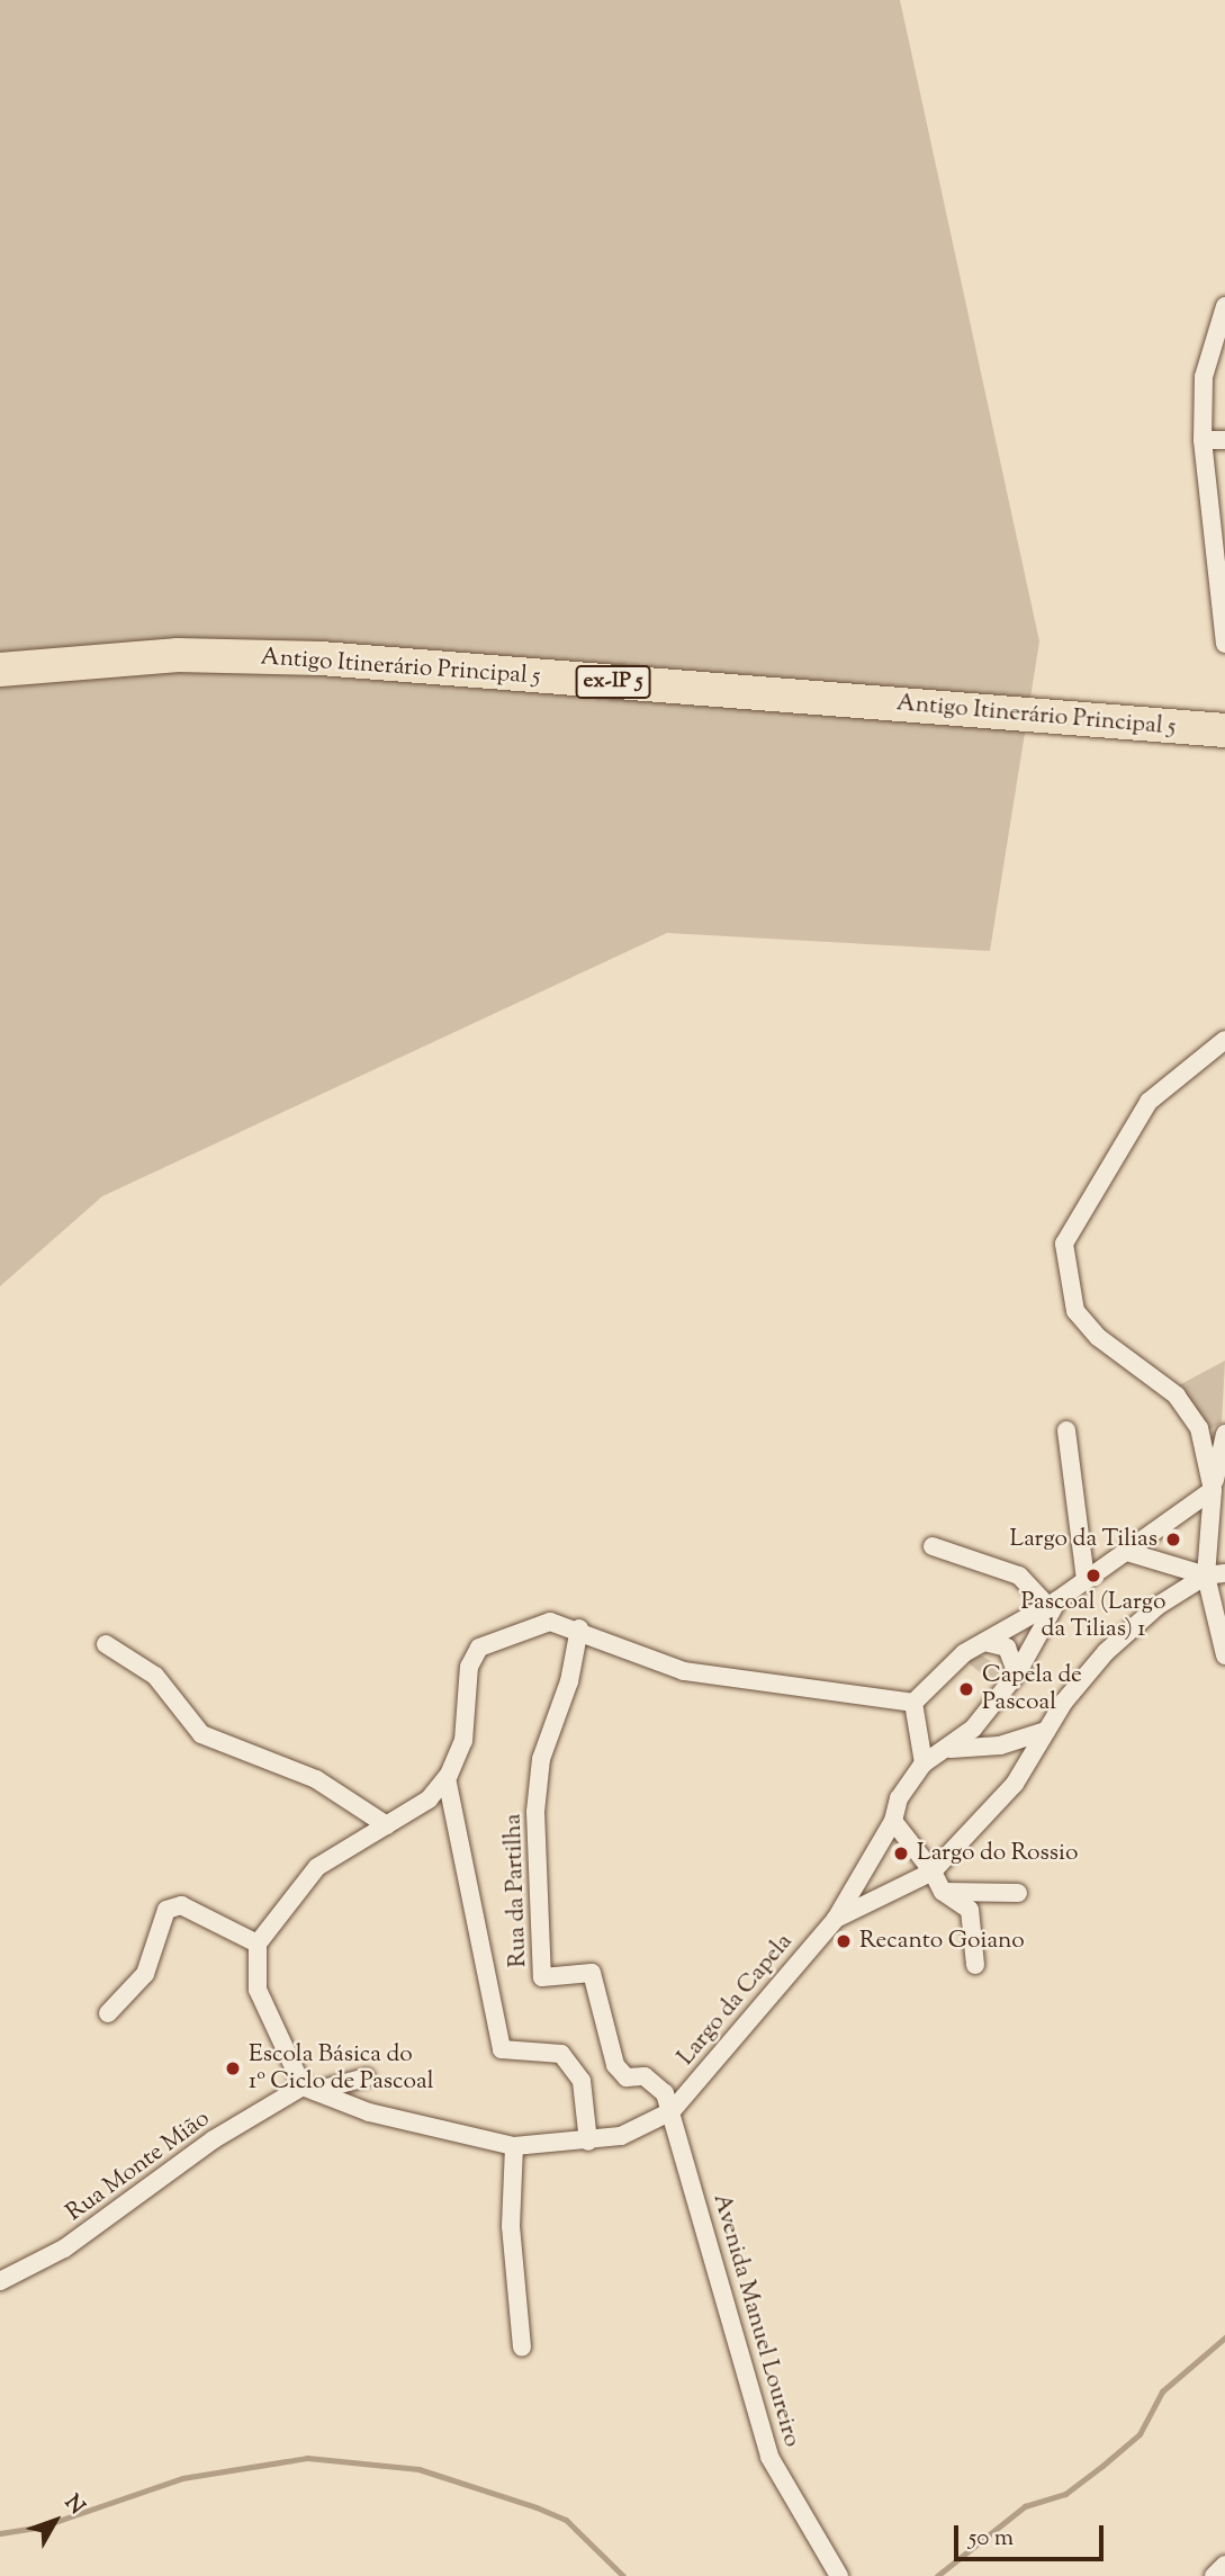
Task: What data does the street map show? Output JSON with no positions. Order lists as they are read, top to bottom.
{
  "streets": {
    "highway": ["Antigo Itinerário Principal 5", "ex-IP 5"],
    "street": [
      "Rua da Partilha",
      "Largo da Capela",
      "Rua Monte Mião",
      "Avenida Manuel Loureiro"
    ]
  },
  "crossings": [
    ["Rua da Partilha", "Largo da Capela"],
    ["Rua da Partilha", "Avenida Manuel Loureiro"],
    ["Largo da Capela", "Avenida Manuel Loureiro"]
  ],
  "places": [
    "Largo da Tilias",
    "Pascoal (Largo da Tilias) 1",
    "Capela de Pascoal",
    "Largo do Rossio",
    "Recanto Goiano",
    "Escola Básica do 1º Ciclo de Pascoal"
  ],
  "scale_bar": "50 m",
  "north": "top right"
}
